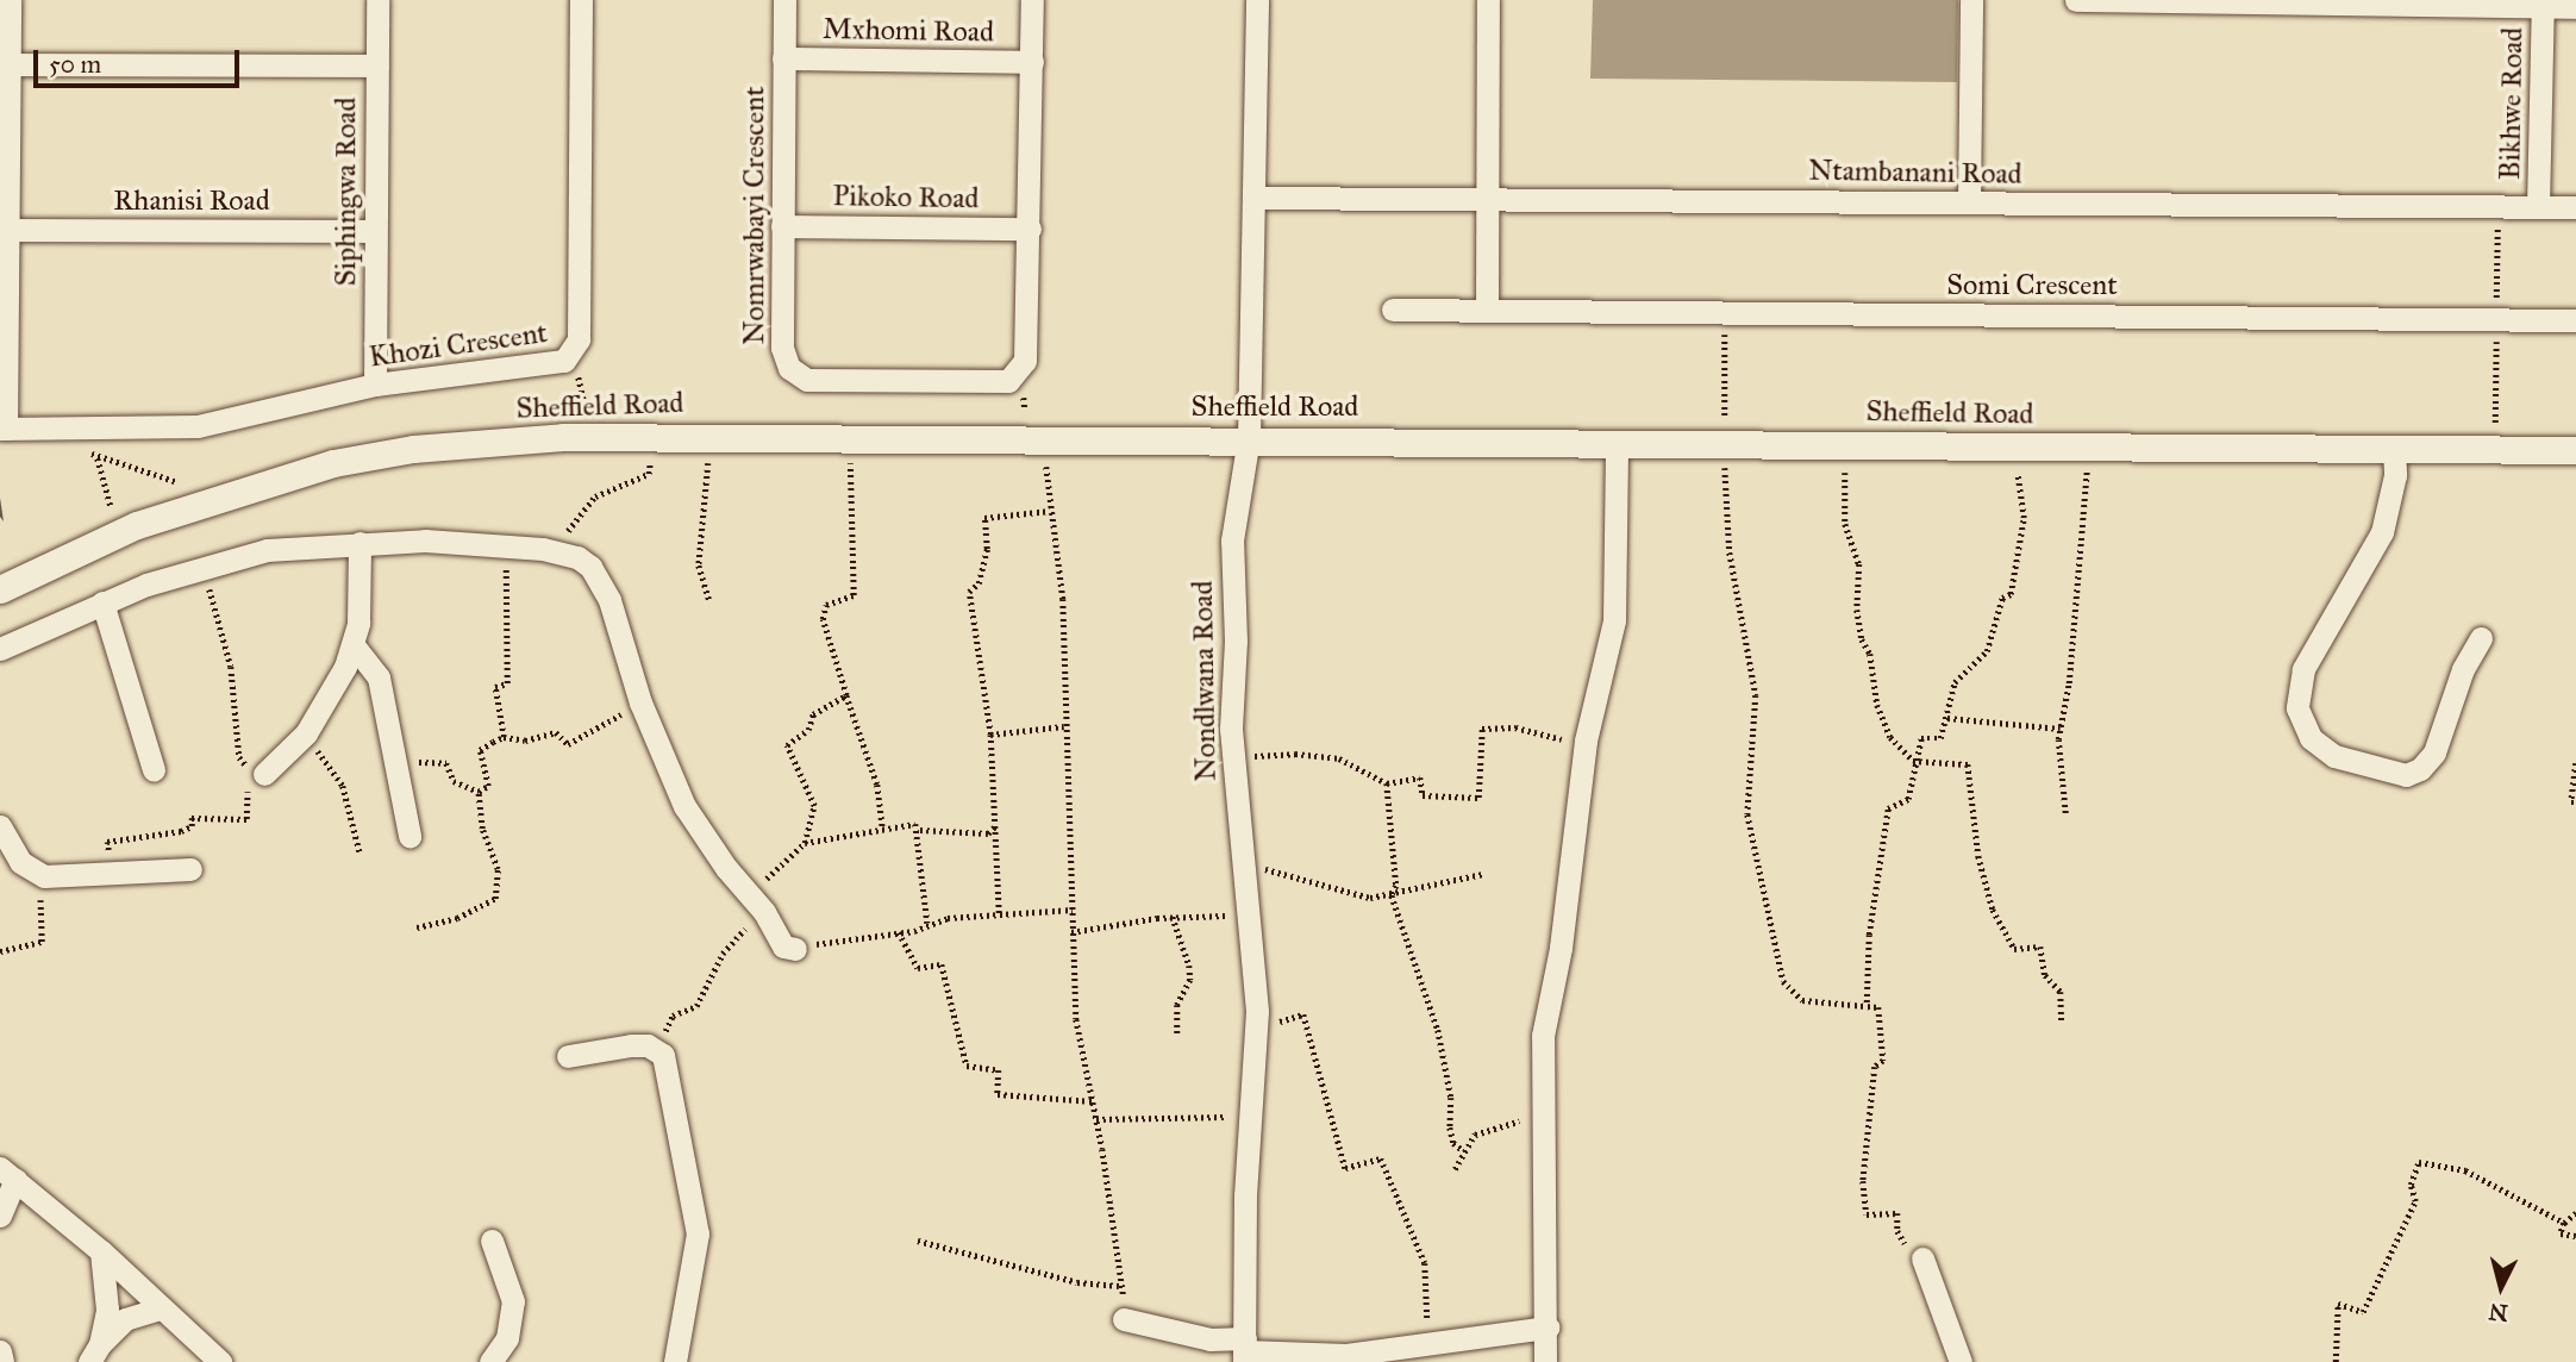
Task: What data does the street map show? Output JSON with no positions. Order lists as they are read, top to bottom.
{
  "streets": {
    "street": [
      "Mxhomi Road",
      "Bikhwe Road",
      "Ntambanani Road",
      "Siphingwa Road",
      "Pikoko Road",
      "Rhanisi Road",
      "Nomrwabayi Crescent",
      "Somi Crescent",
      "Khozi Crescent",
      "Sheffield Road",
      "Nondlwana Road"
    ]
  },
  "crossings": [
    ["Mxhomi Road", "Nomrwabayi Crescent"],
    ["Bikhwe Road", "Ntambanani Road"],
    ["Ntambanani Road", "Nondlwana Road"],
    ["Siphingwa Road", "Rhanisi Road"],
    ["Siphingwa Road", "Khozi Crescent"],
    ["Pikoko Road", "Nomrwabayi Crescent"],
    ["Sheffield Road", "Nondlwana Road"]
  ],
  "scale_bar": "50 m",
  "north": "bottom"
}
